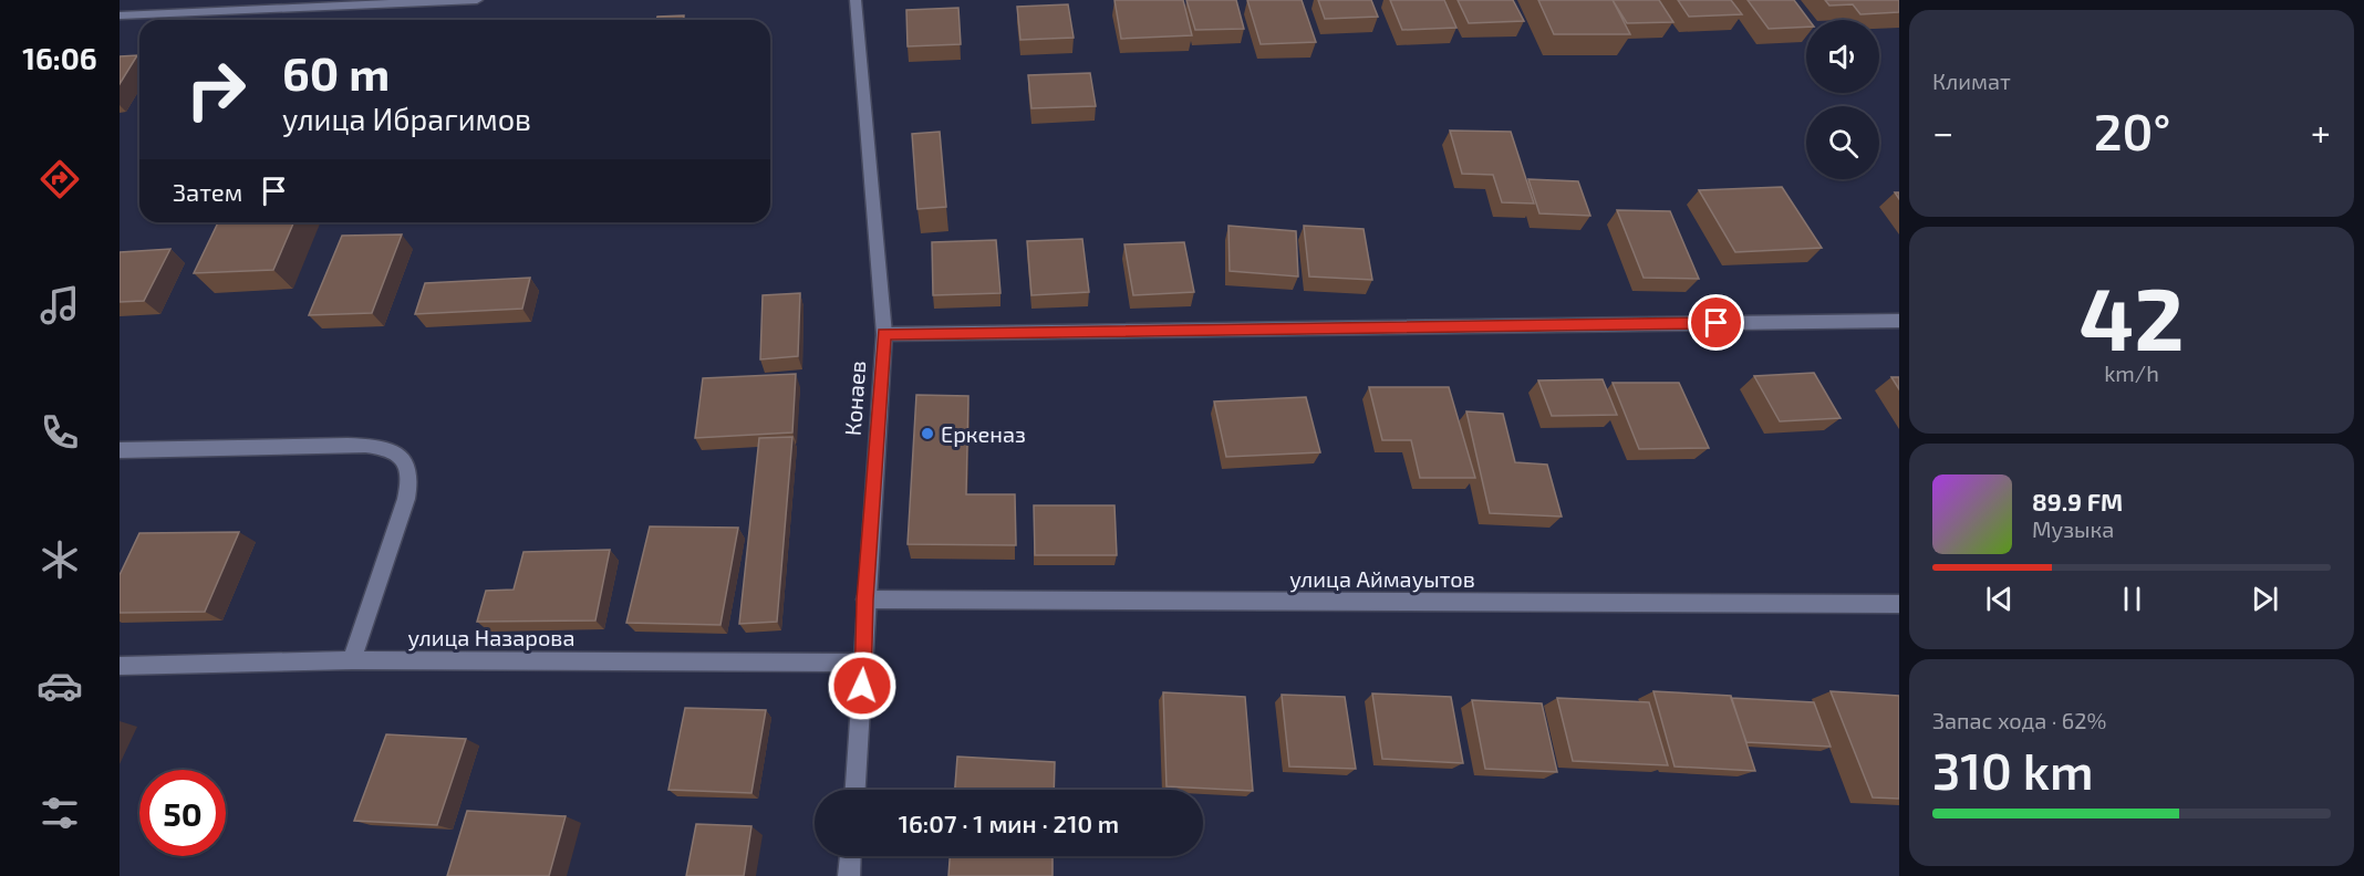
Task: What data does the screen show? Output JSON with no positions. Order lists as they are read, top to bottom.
{
  "streets": {
    "street": ["Конаев", "улица Аймауытов", "улица Назарова"]
  },
  "crossings": [
    ["Конаев", "улица Аймауытов"],
    ["Конаев", "улица Назарова"]
  ],
  "places": ["Еркеназ"],
  "page": {
    "tabs": "16:06",
    "tile": [
      "Климат",
      ["42", "km/h"],
      ["Запас хода · 62%", "310 km"]
    ],
    "turn": ["60 m", "улица Ибрагимов"],
    "heat": ["−", "20°", "+"],
    "then": "Затем",
    "song": ["89.9 FM", "Музыка"],
    "limit": "50",
    "trip": "16:07 · 1 мин · 210 m"
  }
}
